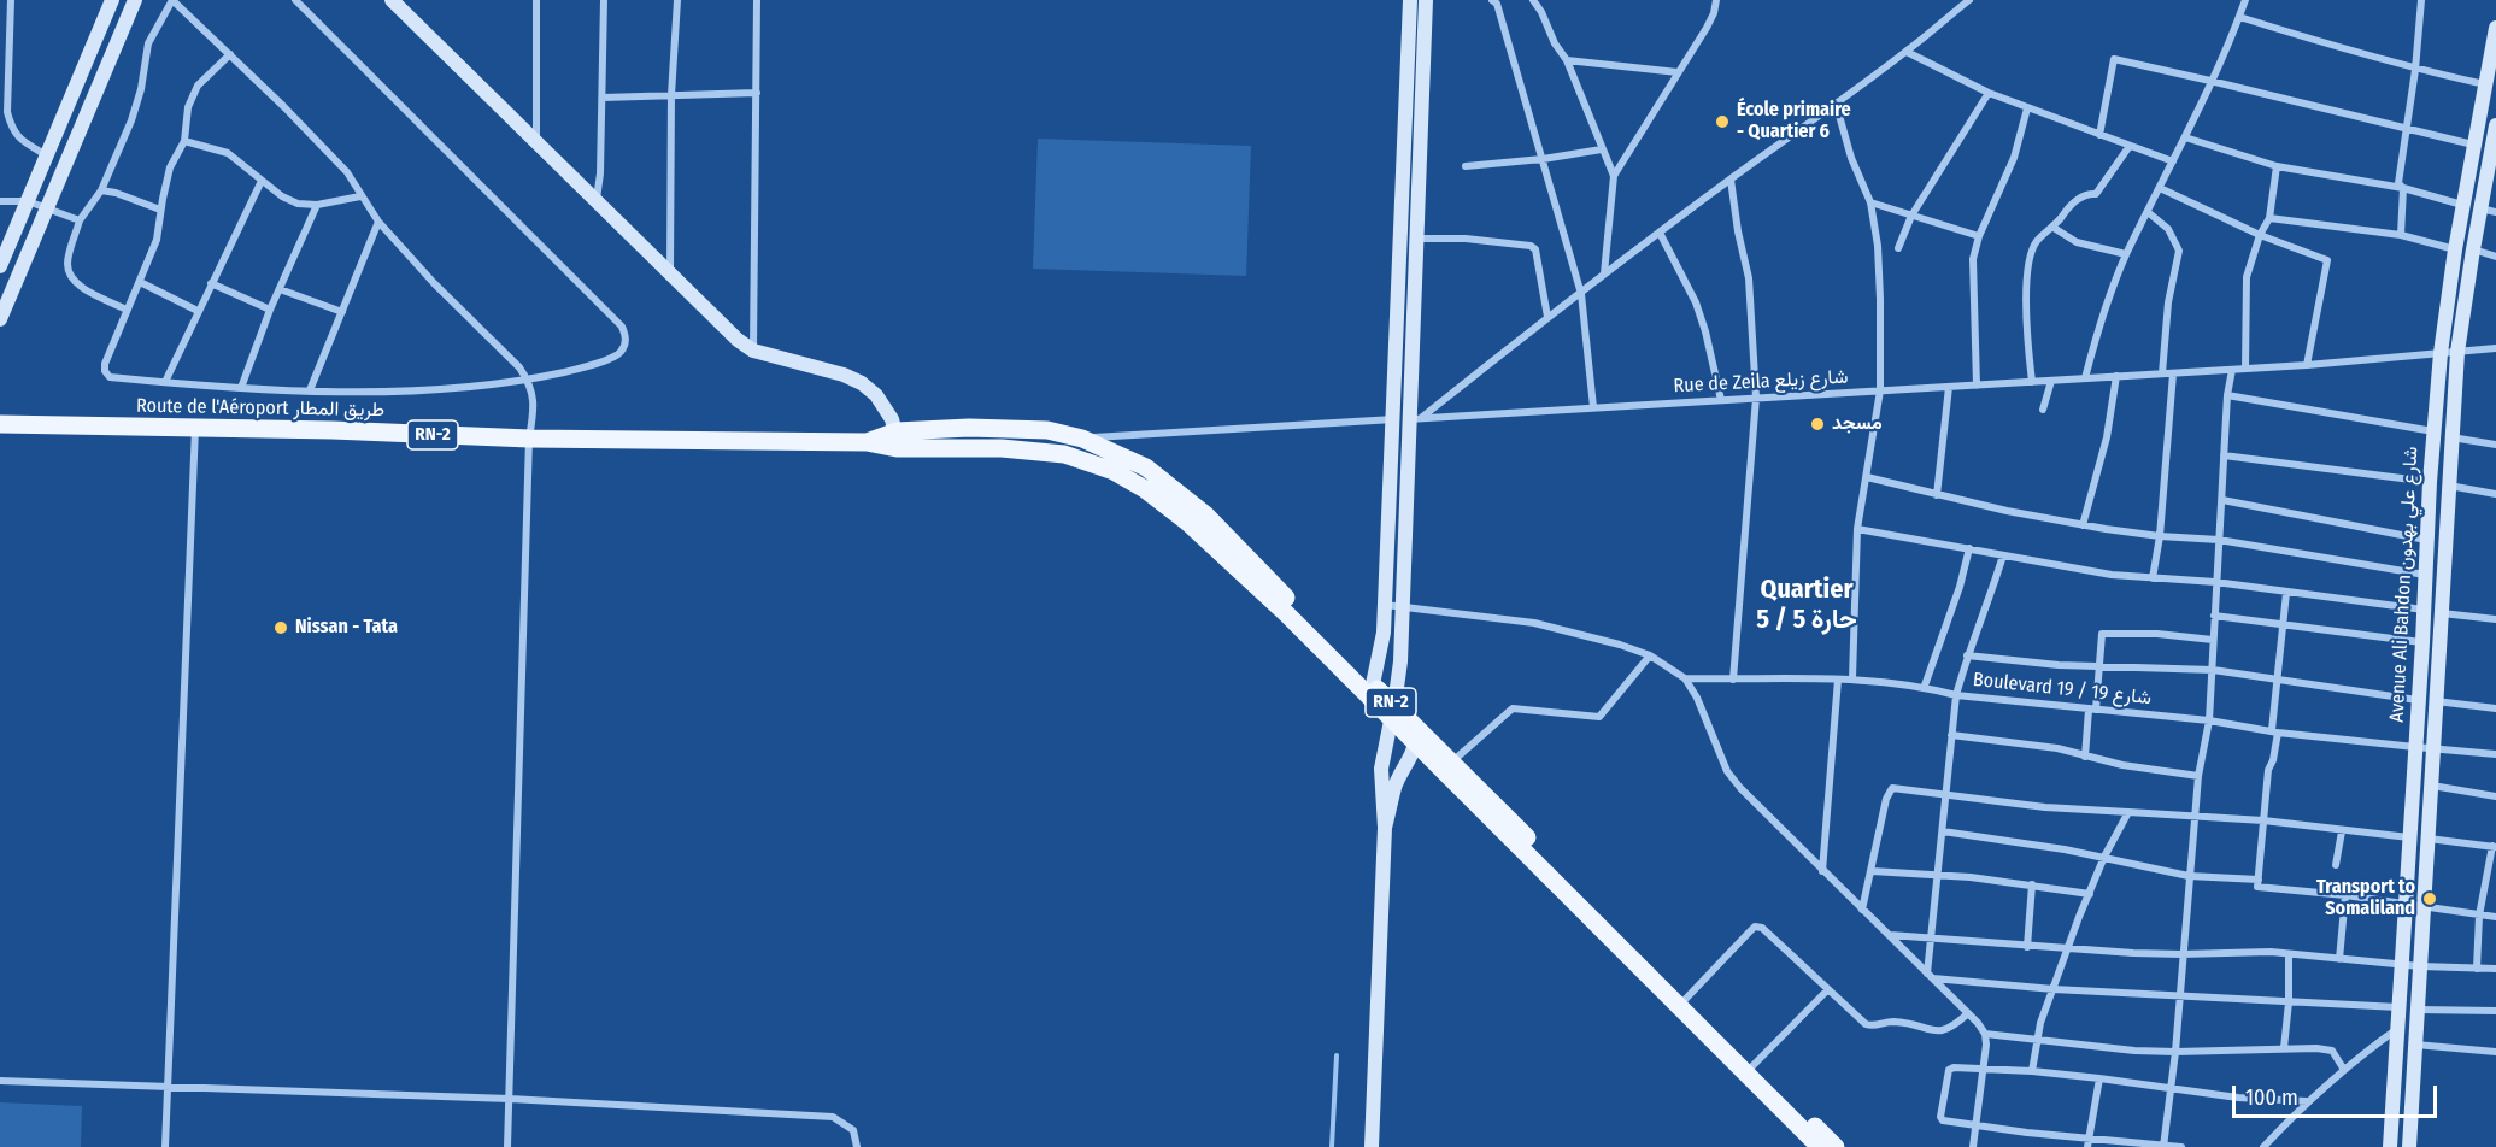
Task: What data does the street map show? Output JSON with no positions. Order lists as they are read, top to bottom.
{
  "streets": {
    "main road": ["Route de l'Aéroport طريق المطار", "RN-2", "Avenue Ali Bahdon شارع علي بهدون"],
    "street": ["Rue de Zeila شارع زيلع", "Boulevard 19 / شارع 19"]
  },
  "crossings": [
    ["Rue de Zeila شارع زيلع", "RN-2"],
    ["Rue de Zeila شارع زيلع", "Avenue Ali Bahdon شارع علي بهدون"],
    ["Route de l'Aéroport طريق المطار", "RN-2"],
    ["Avenue Ali Bahdon شارع علي بهدون", "Boulevard 19 / شارع 19"]
  ],
  "districts": ["Quartier 5 / حارة 5"],
  "places": [
    "École primaire - Quartier 6",
    "مسجد",
    "Nissan - Tata",
    "Transport to Somaliland"
  ],
  "scale_bar": "100 m"
}
